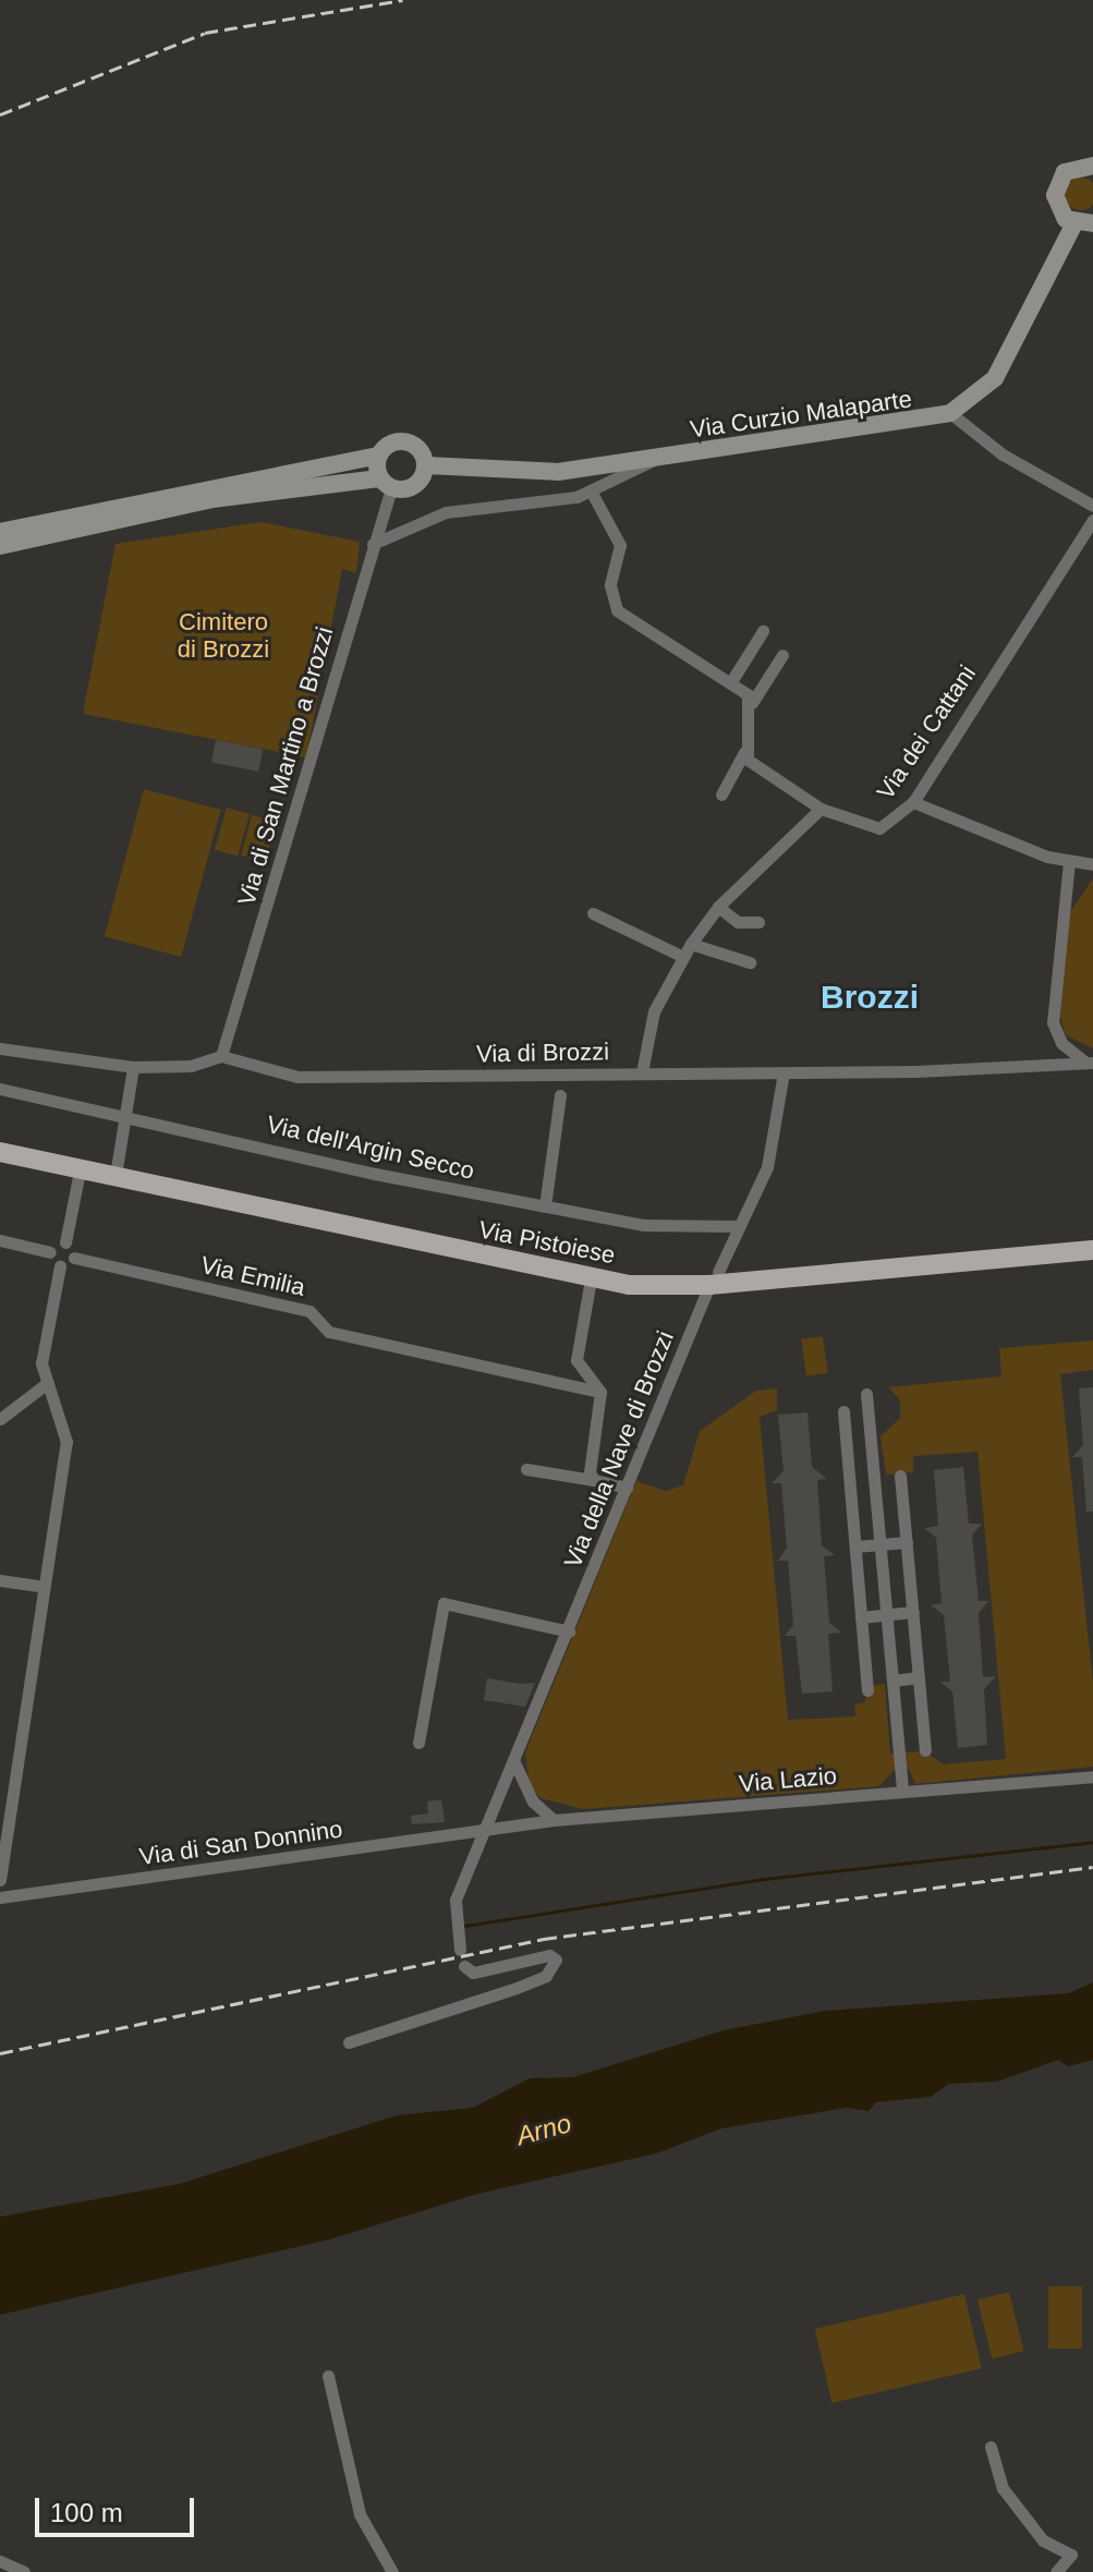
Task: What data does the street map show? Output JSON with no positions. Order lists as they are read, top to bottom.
{
  "streets": {
    "main road": ["Via Pistoiese"],
    "street": [
      "Via Curzio Malaparte",
      "Via dei Cattani",
      "Via di San Martino a Brozzi",
      "Via di Brozzi",
      "Via dell'Argin Secco",
      "Via Emilia",
      "Via della Nave di Brozzi",
      "Via Lazio",
      "Via di San Donnino"
    ]
  },
  "crossings": [
    ["Via Curzio Malaparte", "Via di San Martino a Brozzi"],
    ["Via di San Martino a Brozzi", "Via di Brozzi"],
    ["Via di Brozzi", "Via della Nave di Brozzi"],
    ["Via dell'Argin Secco", "Via della Nave di Brozzi"],
    ["Via Pistoiese", "Via della Nave di Brozzi"],
    ["Via della Nave di Brozzi", "Via Lazio"],
    ["Via della Nave di Brozzi", "Via di San Donnino"],
    ["Via Lazio", "Via di San Donnino"]
  ],
  "districts": ["Brozzi"],
  "water": ["Arno"],
  "parks": ["Cimitero di Brozzi"],
  "scale_bar": "100 m"
}
